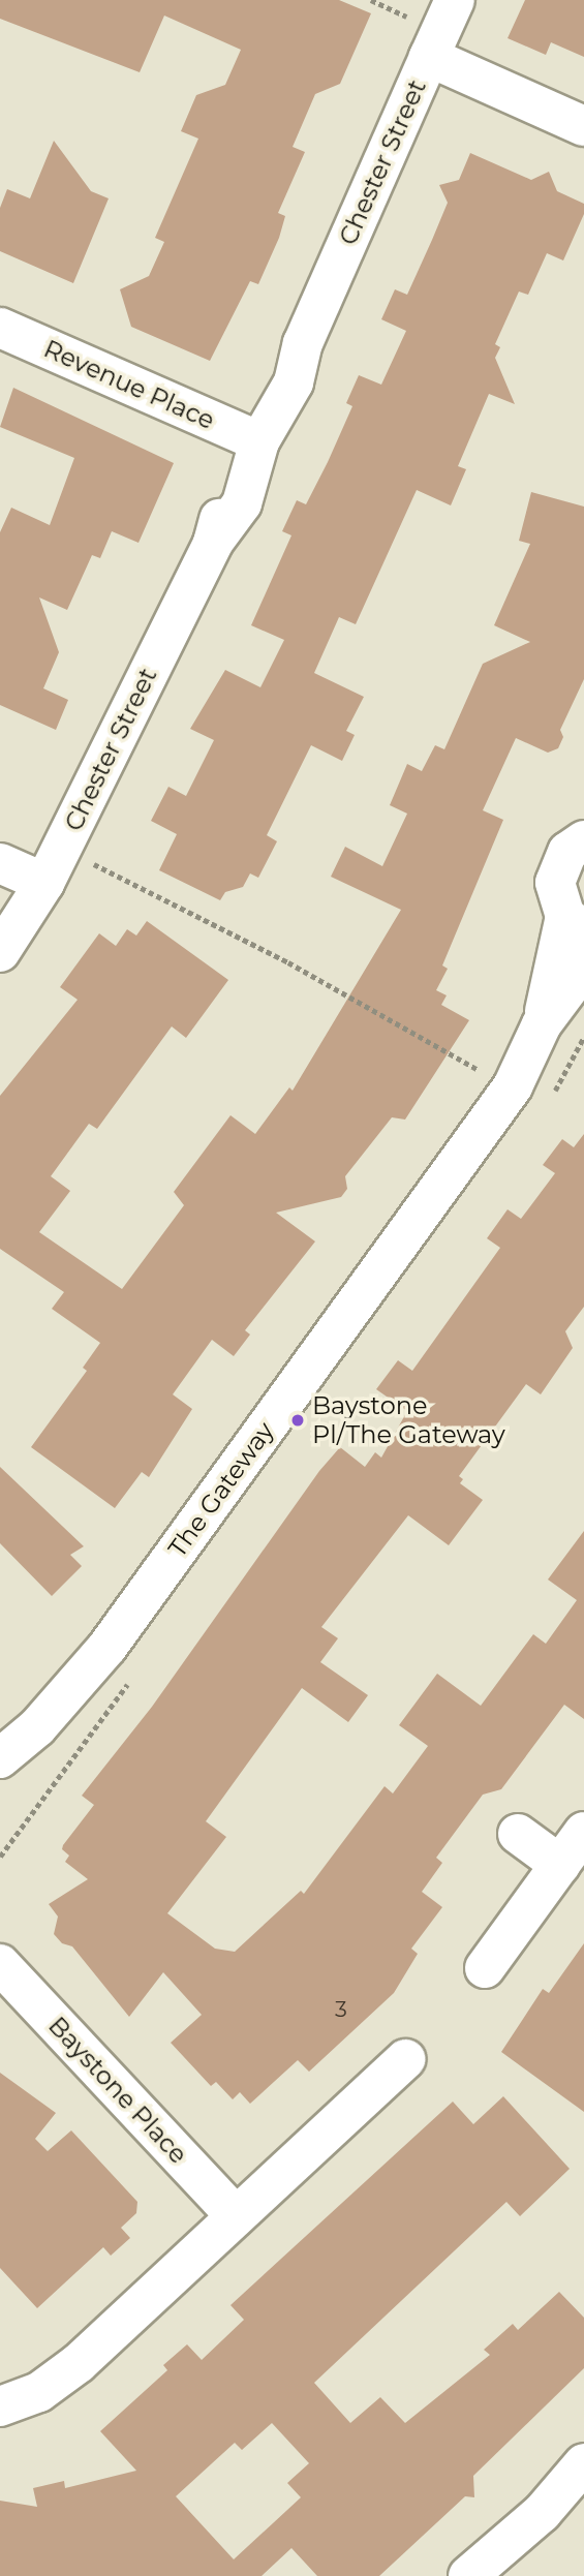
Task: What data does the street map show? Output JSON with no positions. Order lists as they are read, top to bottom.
{
  "streets": {
    "street": [
      "Chester Street",
      "Revenue Place",
      "The Gateway",
      "Baystone Place"
    ]
  },
  "crossings": [
    ["Chester Street", "Revenue Place"]
  ],
  "places": ["Baystone Pl/The Gateway"],
  "house_numbers": ["3"]
}
